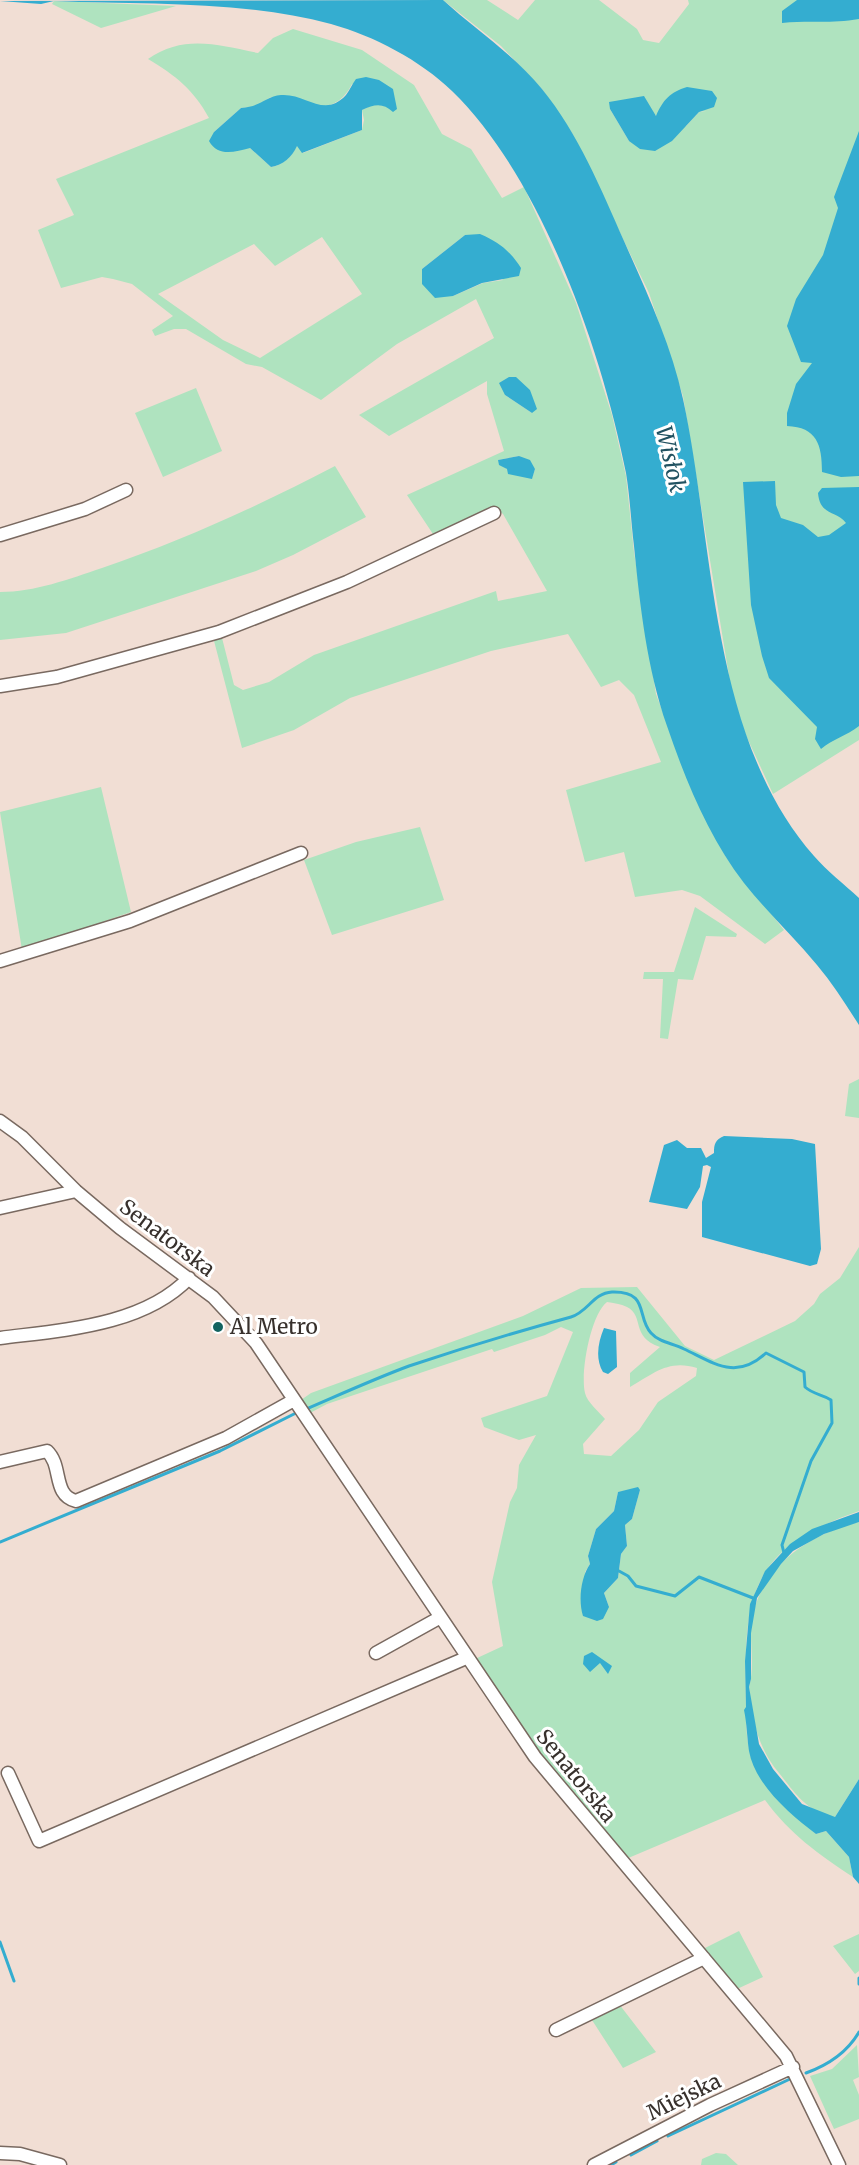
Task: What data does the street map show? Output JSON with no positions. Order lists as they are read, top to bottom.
{
  "streets": {
    "street": ["Senatorska", "Miejska"]
  },
  "crossings": [
    ["Senatorska", "Miejska"]
  ],
  "water": ["Wisłok"],
  "places": ["Al Metro"]
}
